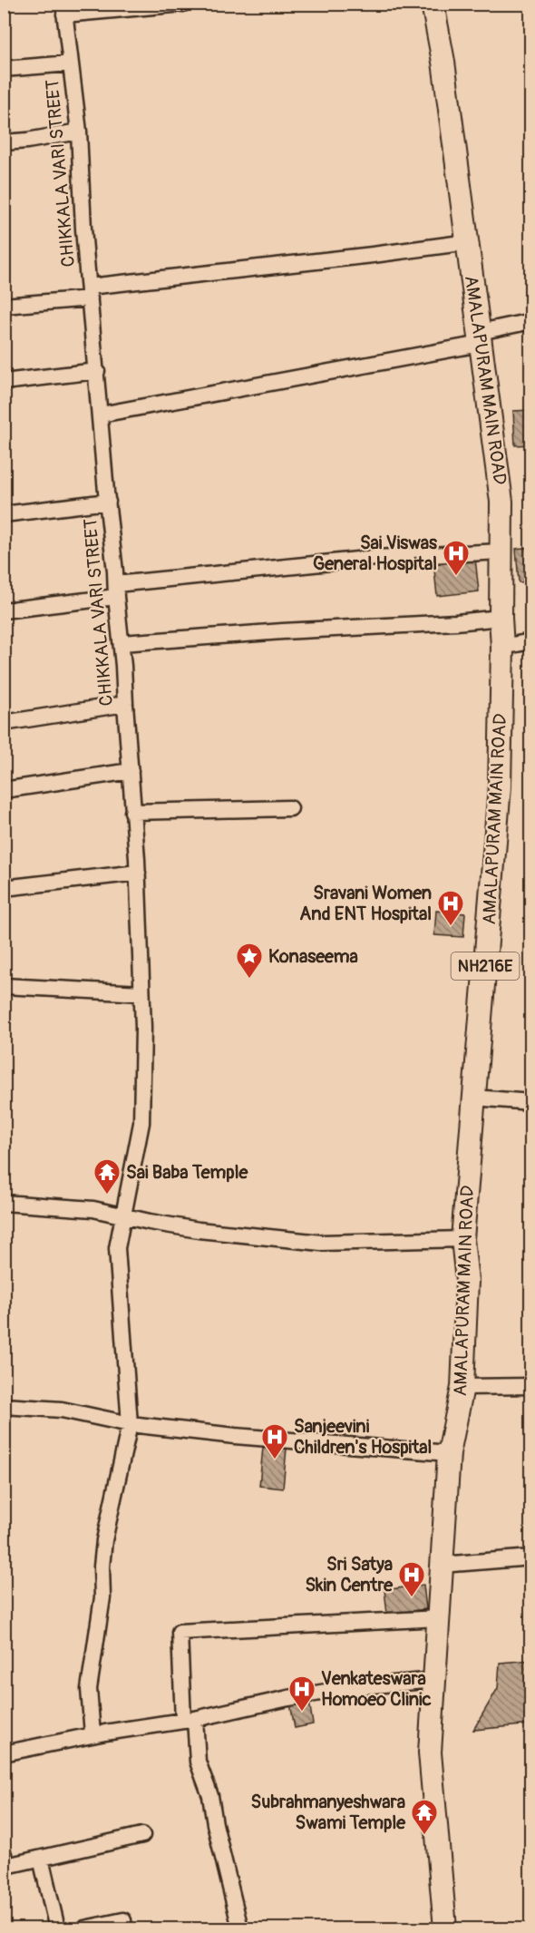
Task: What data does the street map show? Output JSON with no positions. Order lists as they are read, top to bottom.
{
  "streets": {
    "highway": ["AMALAPURAM MAIN ROAD", "NH216E"],
    "street": ["CHIKKALA VARI STREET"]
  },
  "places": {
    "hospital": [
      "Sai Viswas General Hospital",
      "Sravani Women And ENT Hospital",
      "Sanjeevini Children's Hospital",
      "Sri Satya Skin Centre",
      "Venkateswara Homoeo Clinic"
    ],
    "place": ["Konaseema"],
    "temple": ["Sai Baba Temple", "Subrahmanyeshwara Swami Temple"]
  }
}
